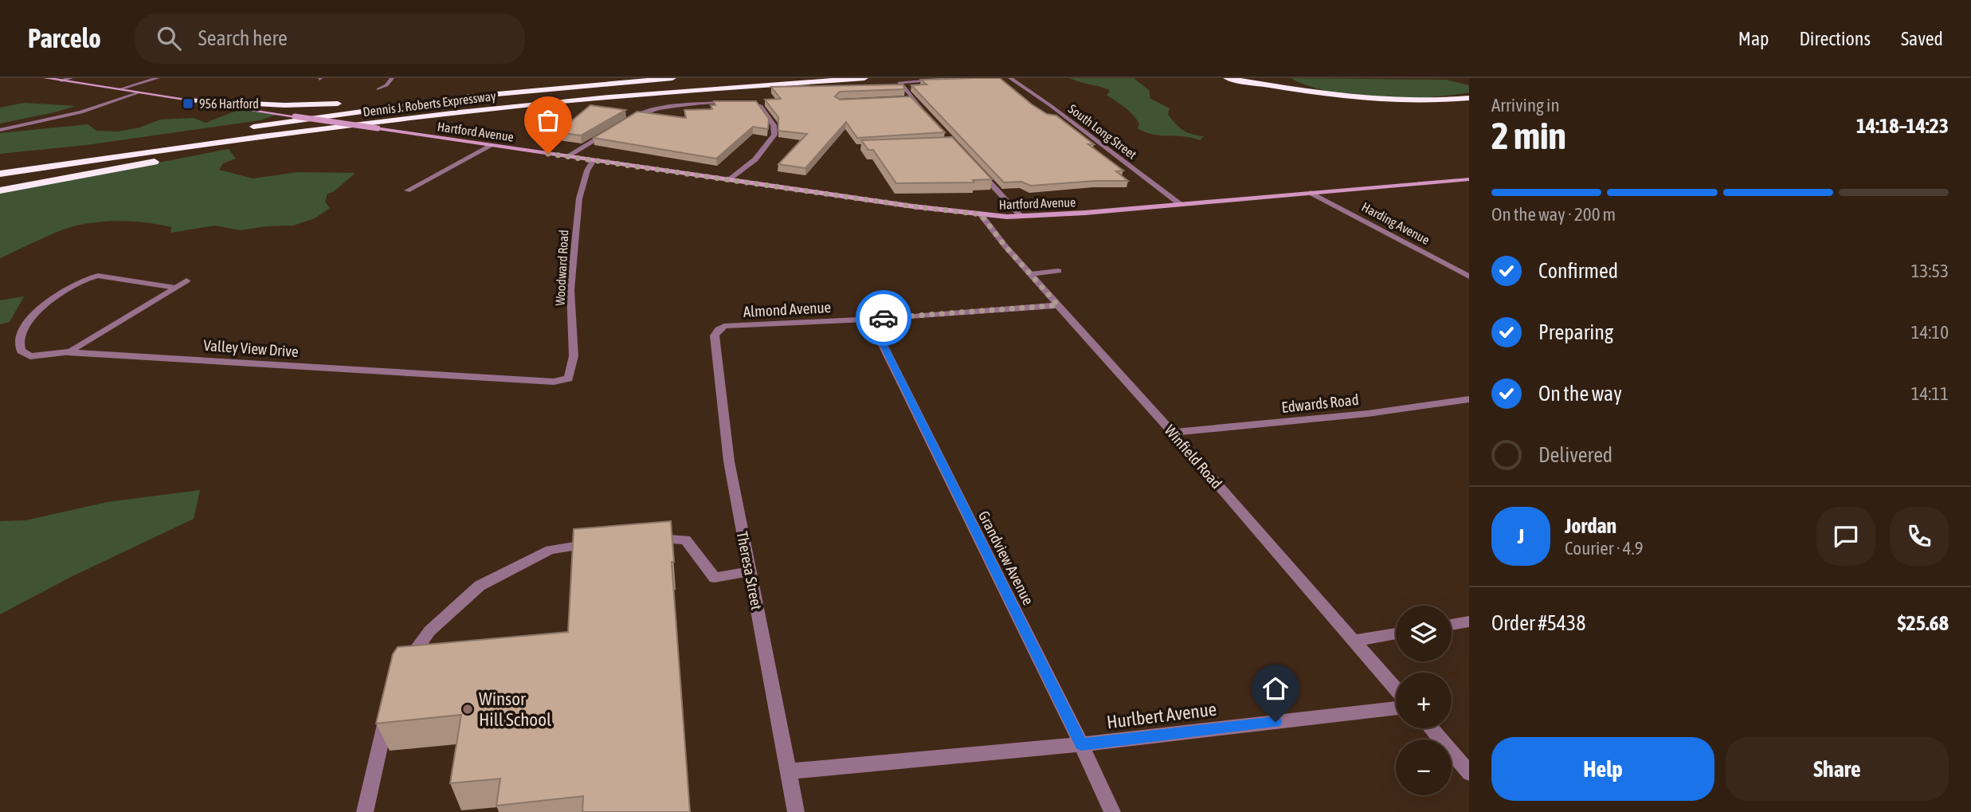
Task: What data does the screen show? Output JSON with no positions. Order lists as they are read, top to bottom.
{
  "streets": {
    "highway": ["Dennis J. Roberts Expressway"],
    "main road": ["Hartford Avenue"],
    "street": [
      "South Long Street",
      "Harding Avenue",
      "Woodward Road",
      "Almond Avenue",
      "Valley View Drive",
      "Edwards Road",
      "Winfield Road",
      "Grandview Avenue",
      "Theresa Street",
      "Hurlbert Avenue"
    ]
  },
  "crossings": [
    ["Hartford Avenue", "South Long Street"],
    ["Hartford Avenue", "Harding Avenue"],
    ["Hartford Avenue", "Woodward Road"],
    ["Hartford Avenue", "Winfield Road"],
    ["Woodward Road", "Valley View Drive"],
    ["Almond Avenue", "Winfield Road"],
    ["Almond Avenue", "Grandview Avenue"],
    ["Almond Avenue", "Theresa Street"],
    ["Edwards Road", "Winfield Road"],
    ["Grandview Avenue", "Hurlbert Avenue"],
    ["Theresa Street", "Hurlbert Avenue"]
  ],
  "places": {
    "transit": ["956 Hartford"],
    "other": ["Winsor Hill School"]
  },
  "page": {
    "header": "Parcelo",
    "search": "Search here",
    "nav": ["Map", "Directions", "Saved"],
    "heading": ["2 min", "Arriving in", "14:18–14:23"],
    "panel": [
      "Jordan",
      "Courier · 4.9",
      "Order #5438",
      "$25.68"
    ],
    "bar": "On the way · 200 m",
    "list": [
      ["Confirmed", "13:53"],
      ["Preparing", "14:10"],
      ["On the way", "14:11"],
      "Delivered"
    ],
    "round": "J",
    "map_buttons": ["+", "−"],
    "buttons": ["Help", "Share"]
  }
}
